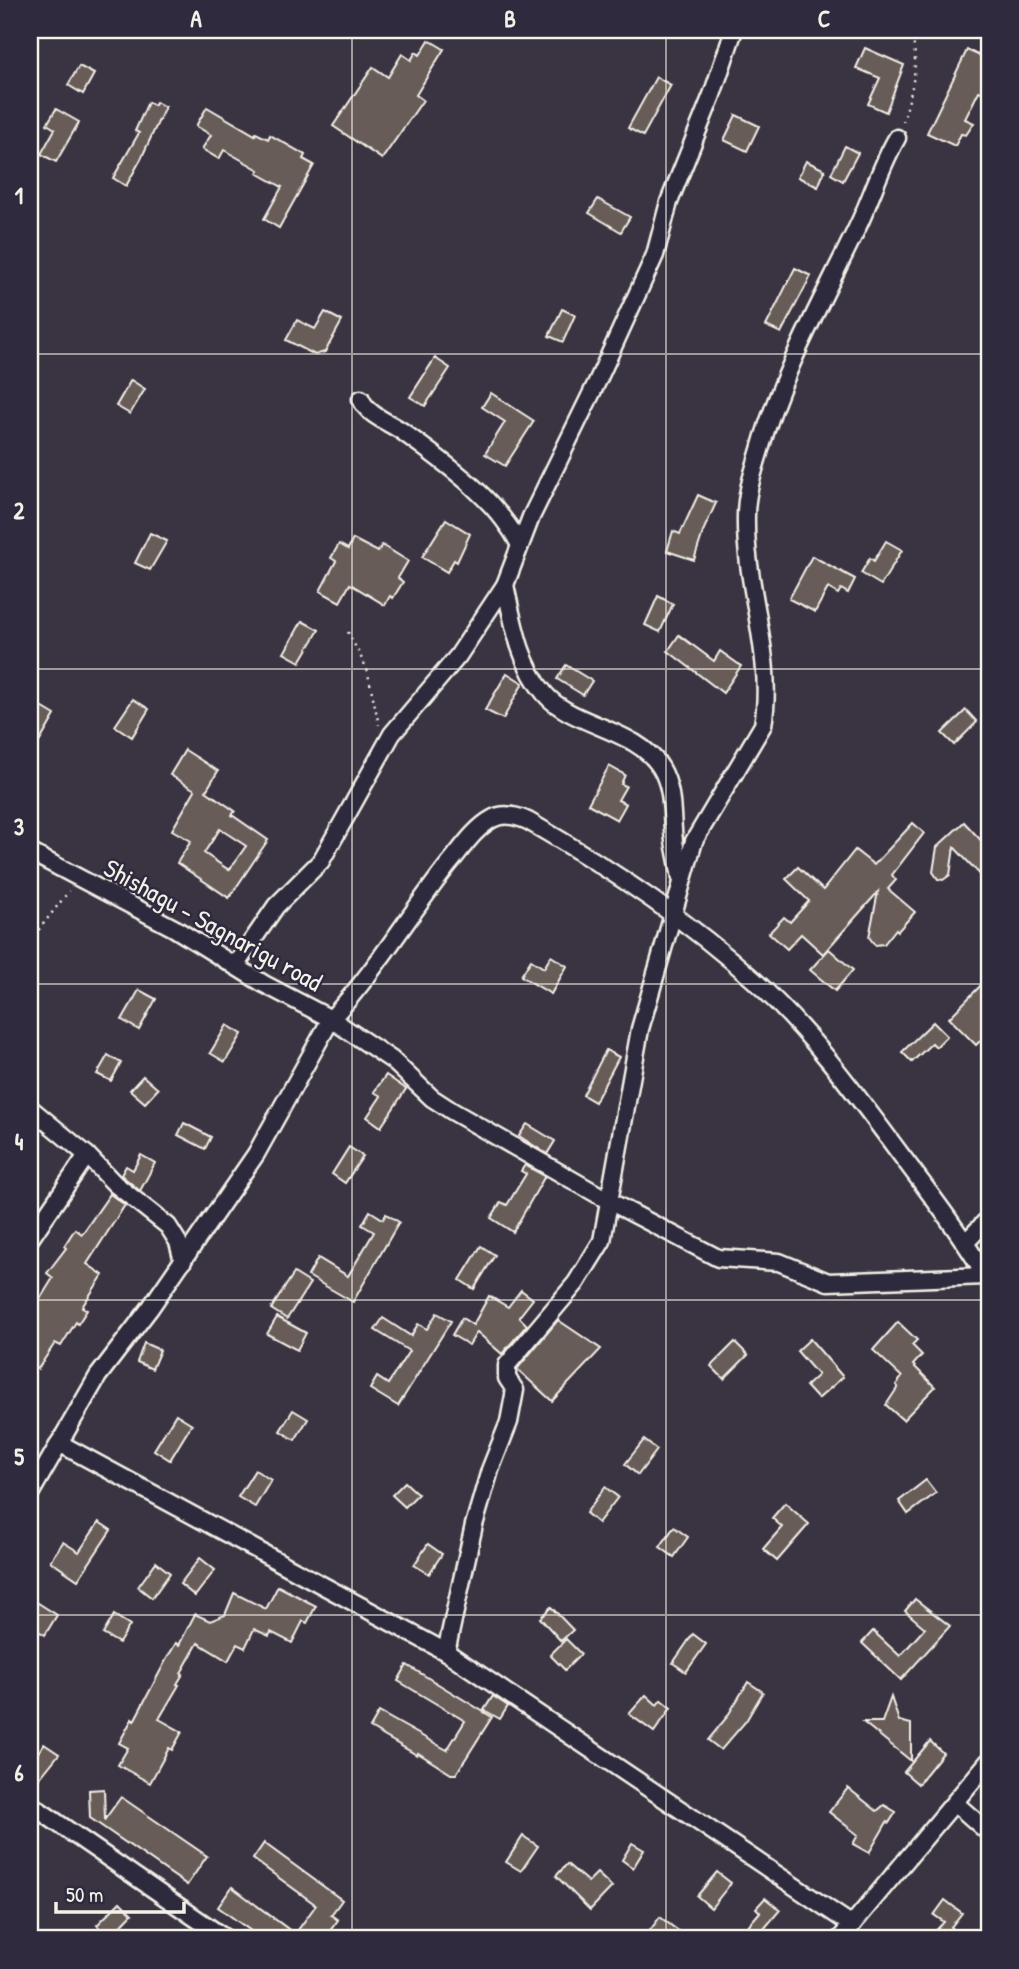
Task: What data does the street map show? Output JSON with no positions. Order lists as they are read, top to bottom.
{
  "streets": {
    "street": ["Shishagu - Sagnarigu road"]
  },
  "scale_bar": "50 m",
  "grid": {
    "columns": ["A", "B", "C"],
    "rows": [
      "1",
      "2",
      "3",
      "4",
      "5",
      "6"
    ]
  }
}
